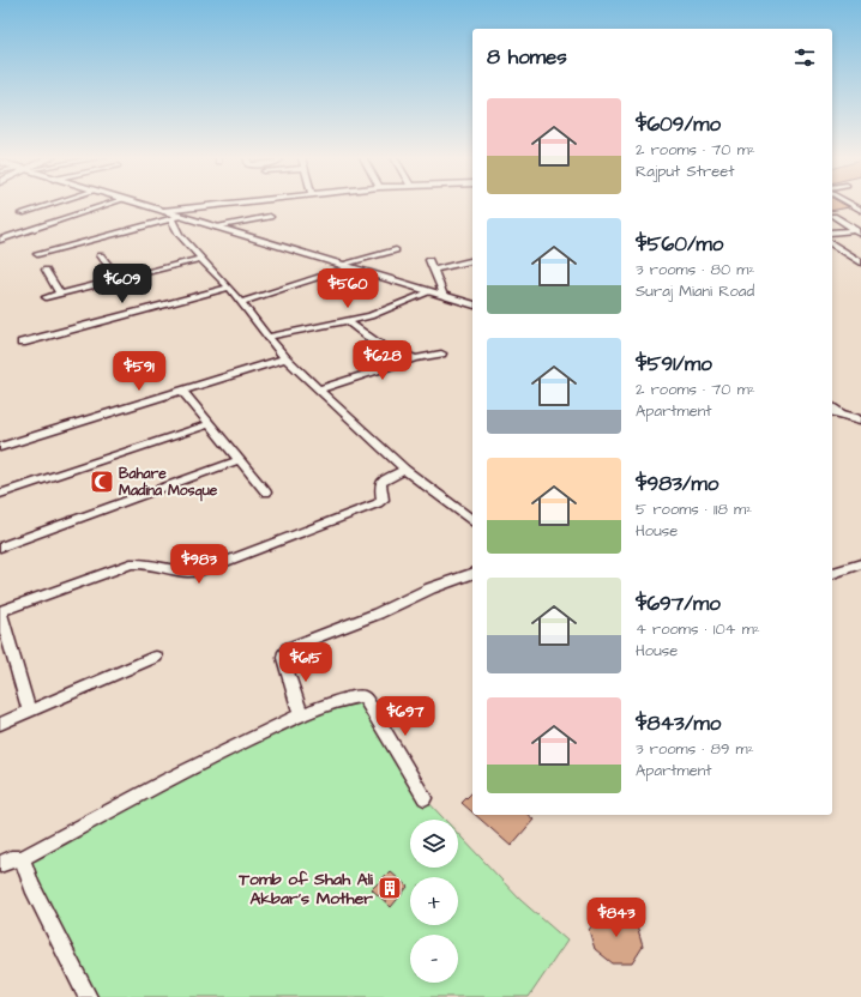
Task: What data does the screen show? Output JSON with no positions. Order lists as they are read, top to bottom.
{
  "places": {
    "mosque": ["Bahare Madina Mosque"],
    "building": ["Tomb of Shah Ali Akbar's Mother"]
  },
  "page": {
    "heading": "8 homes",
    "list": [
      {
        "name": "$609/mo",
        "note": "2 rooms · 70 m² · Rajput Street"
      },
      {
        "name": "$560/mo",
        "note": "3 rooms · 80 m² · Suraj Miani Road"
      },
      {
        "name": "$591/mo",
        "note": "2 rooms · 70 m² · Apartment"
      },
      {
        "name": "$983/mo",
        "note": "5 rooms · 118 m² · House"
      },
      {
        "name": "$697/mo",
        "note": "4 rooms · 104 m² · House"
      },
      {
        "name": "$843/mo",
        "note": "3 rooms · 89 m² · Apartment"
      }
    ],
    "price": [
      "$609",
      "$560",
      "$628",
      "$591",
      "$983",
      "$615",
      "$697",
      "$843"
    ],
    "map_buttons": ["+", "−"]
  }
}
